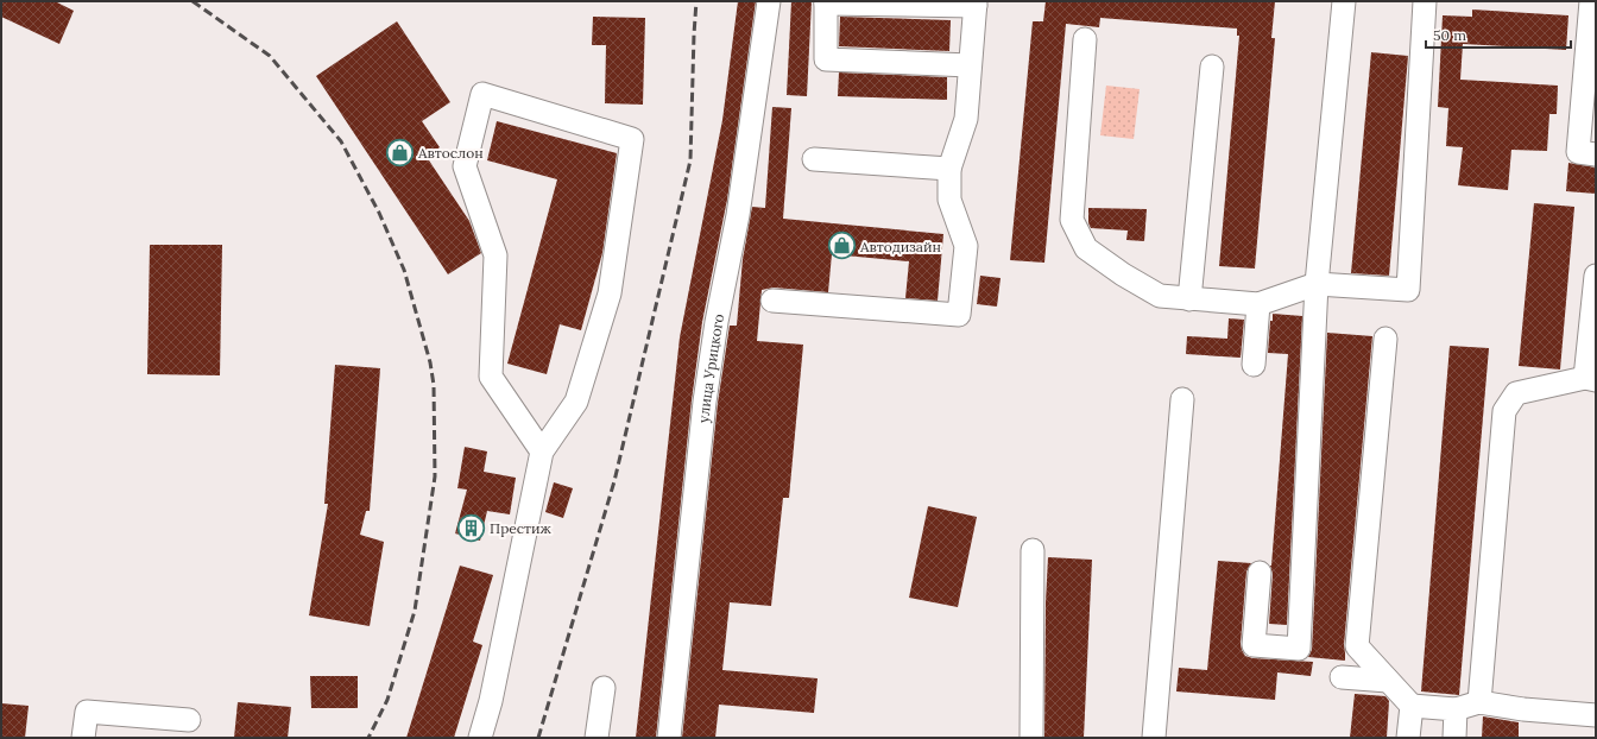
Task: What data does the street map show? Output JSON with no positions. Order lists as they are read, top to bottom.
{
  "streets": {
    "street": ["улица Урицкого"]
  },
  "places": {
    "shop": ["Автослон", "Автодизайн"],
    "building": ["Престиж"]
  },
  "scale_bar": "50 m"
}
